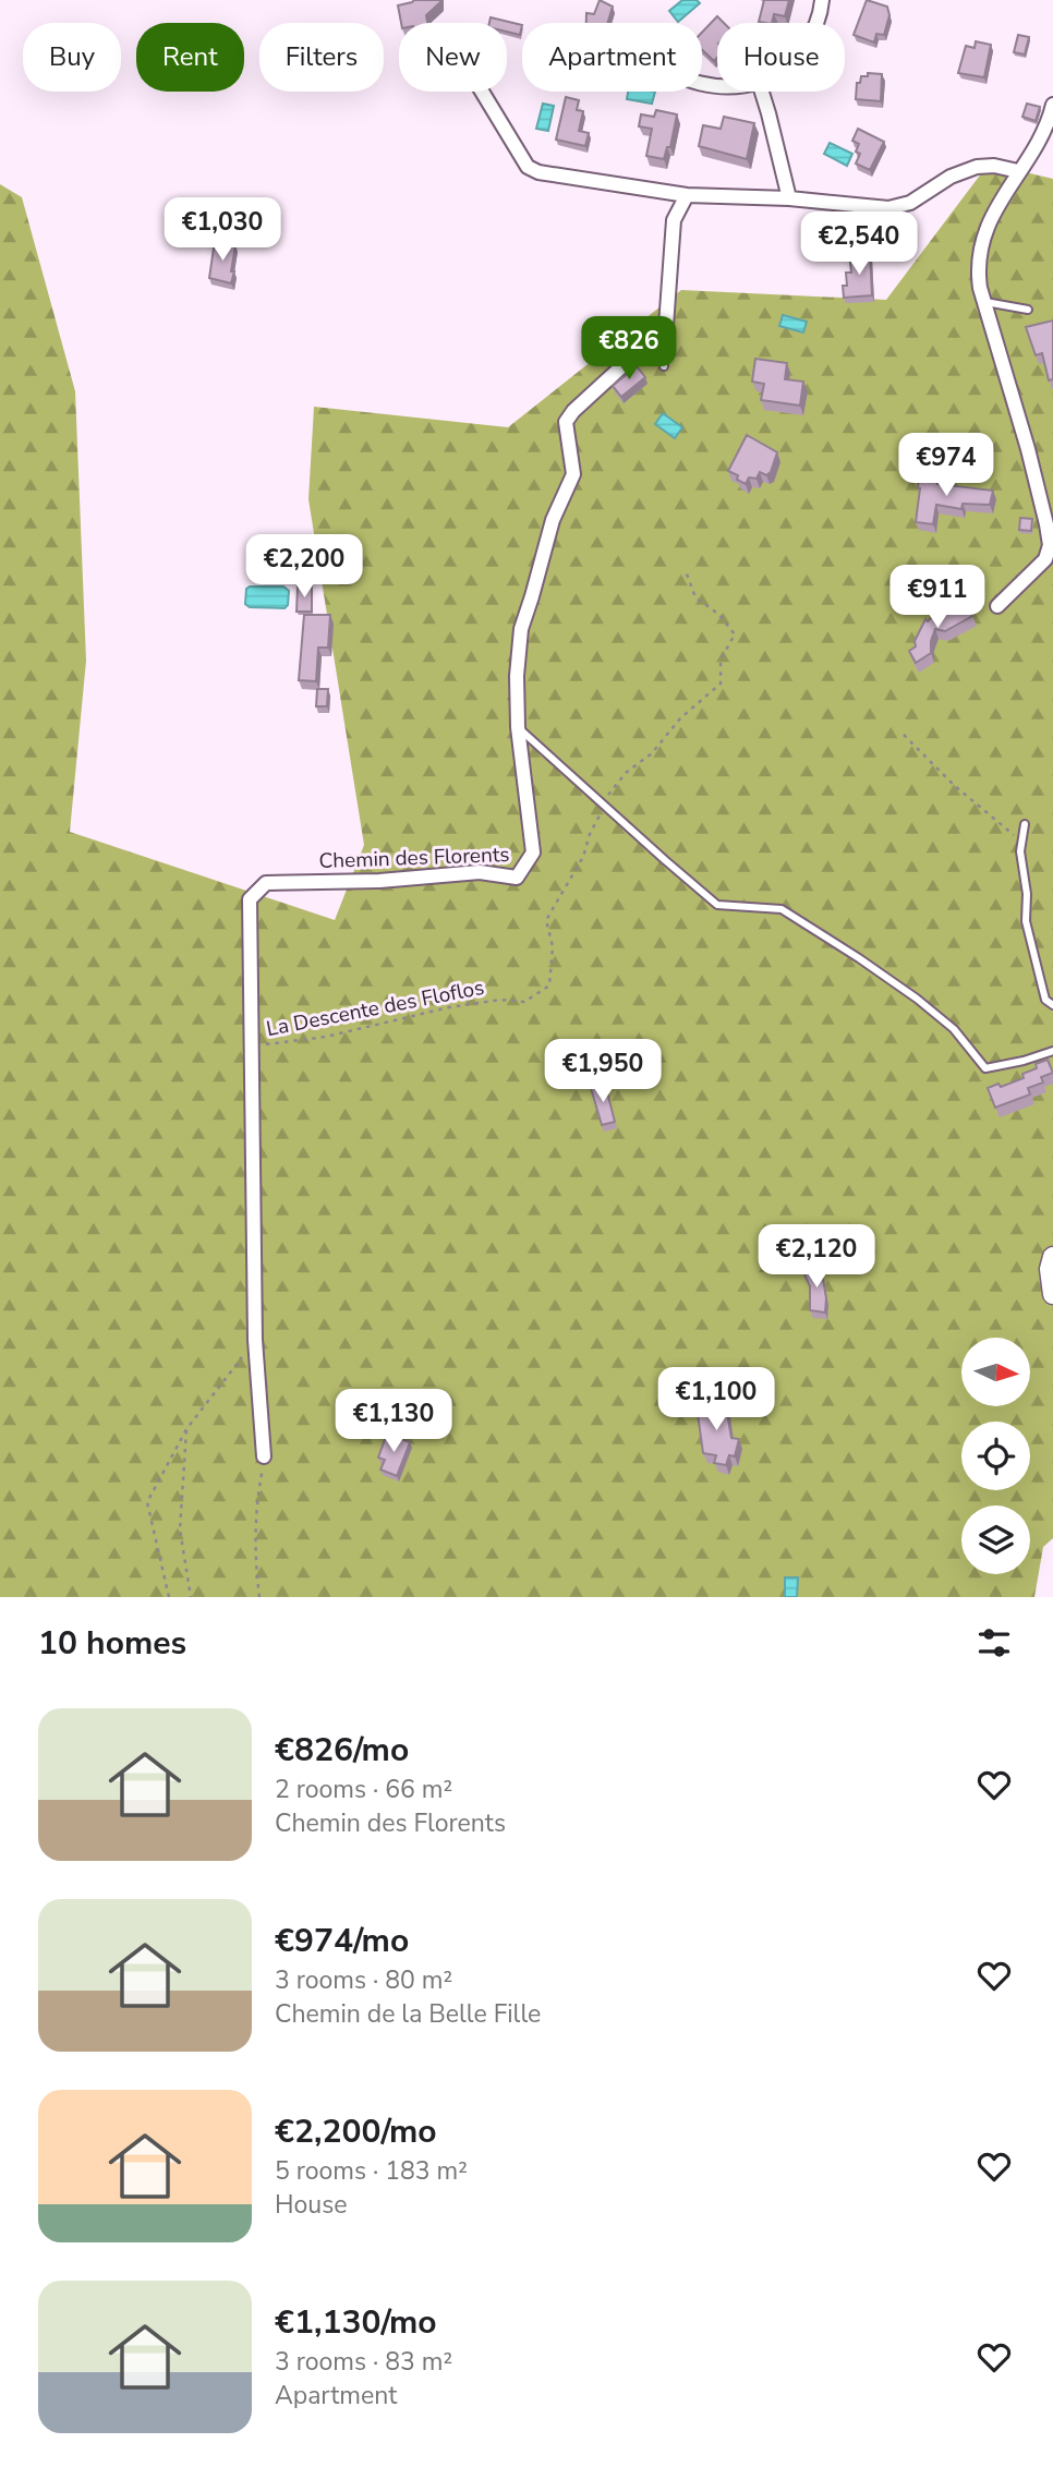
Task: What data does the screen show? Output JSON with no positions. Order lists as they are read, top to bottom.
{
  "streets": {
    "street": ["Chemin des Florents"],
    "path": ["La Descente des Floflos"]
  },
  "crossings": [
    ["Chemin des Florents", "La Descente des Floflos"]
  ],
  "north": "right",
  "page": {
    "chip": [
      "Buy",
      "Rent",
      "Filters",
      "New",
      "Apartment",
      "House"
    ],
    "price": [
      "€1,030",
      "€2,540",
      "€826",
      "€974",
      "€2,200",
      "€911",
      "€1,950",
      "€2,120",
      "€1,100",
      "€1,130"
    ],
    "heading": "10 homes",
    "list": [
      {
        "name": "€826/mo",
        "note": "2 rooms · 66 m² · Chemin des Florents"
      },
      {
        "name": "€974/mo",
        "note": "3 rooms · 80 m² · Chemin de la Belle Fille"
      },
      {
        "name": "€2,200/mo",
        "note": "5 rooms · 183 m² · House"
      },
      {
        "name": "€1,130/mo",
        "note": "3 rooms · 83 m² · Apartment"
      }
    ]
  }
}
